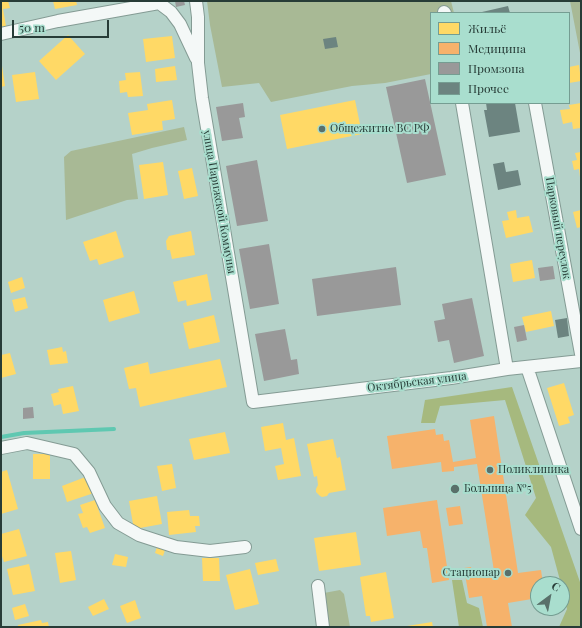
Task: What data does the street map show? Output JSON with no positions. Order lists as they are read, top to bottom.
{
  "streets": {
    "street": ["улица Парижской Коммуны", "Парковый переулок", "Октябрьская улица"]
  },
  "crossings": [
    ["улица Парижской Коммуны", "Октябрьская улица"]
  ],
  "places": [
    "Общежитие ВС РФ",
    "Поликлиника",
    "Больница №5",
    "Стационар"
  ],
  "legend": [
    "Жильё",
    "Медицина",
    "Промзона",
    "Прочее"
  ],
  "scale_bar": "50 m",
  "north": "top right"
}
